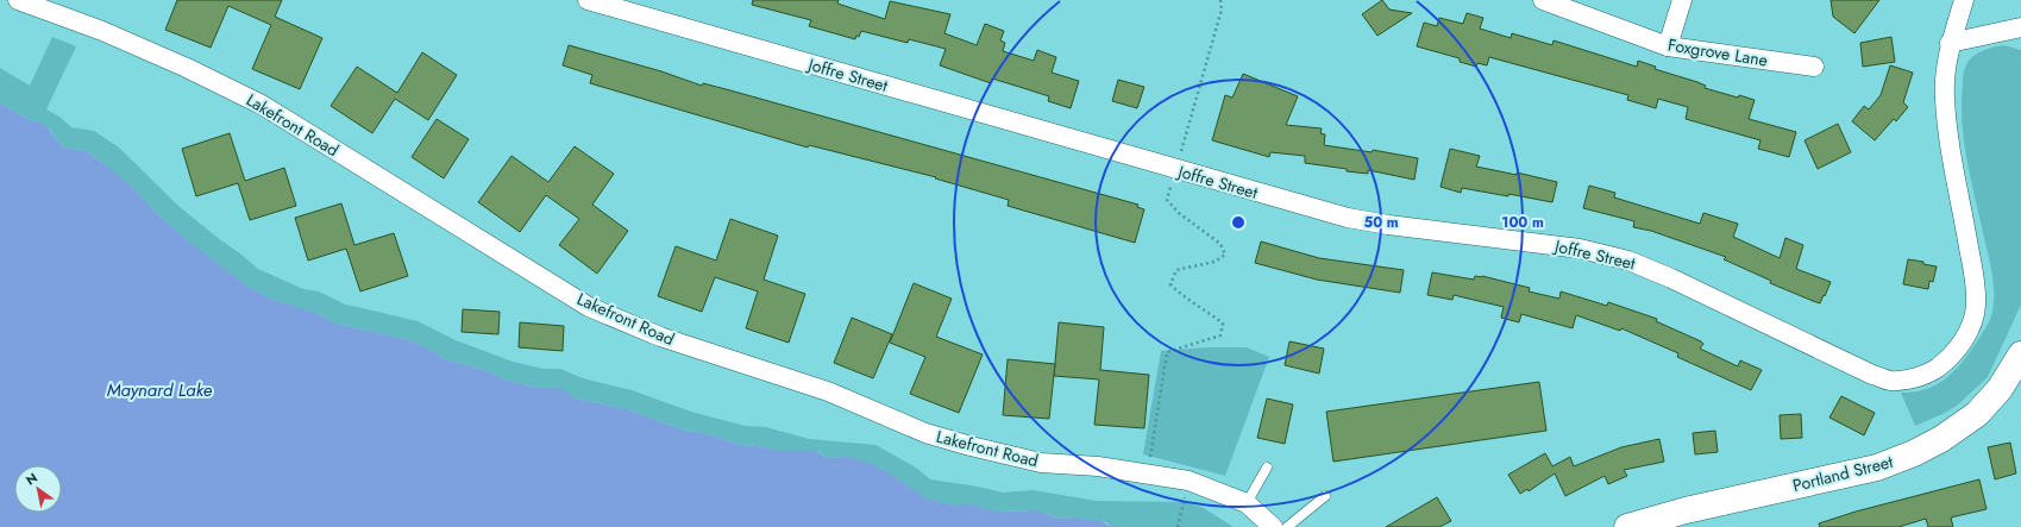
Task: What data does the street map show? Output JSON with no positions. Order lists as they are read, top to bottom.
{
  "streets": {
    "main road": ["Portland Street"],
    "street": ["Foxgrove Lane", "Joffre Street", "Lakefront Road"]
  },
  "water": ["Maynard Lake"],
  "north": "top left",
  "rings": ["50 m", "100 m"]
}
